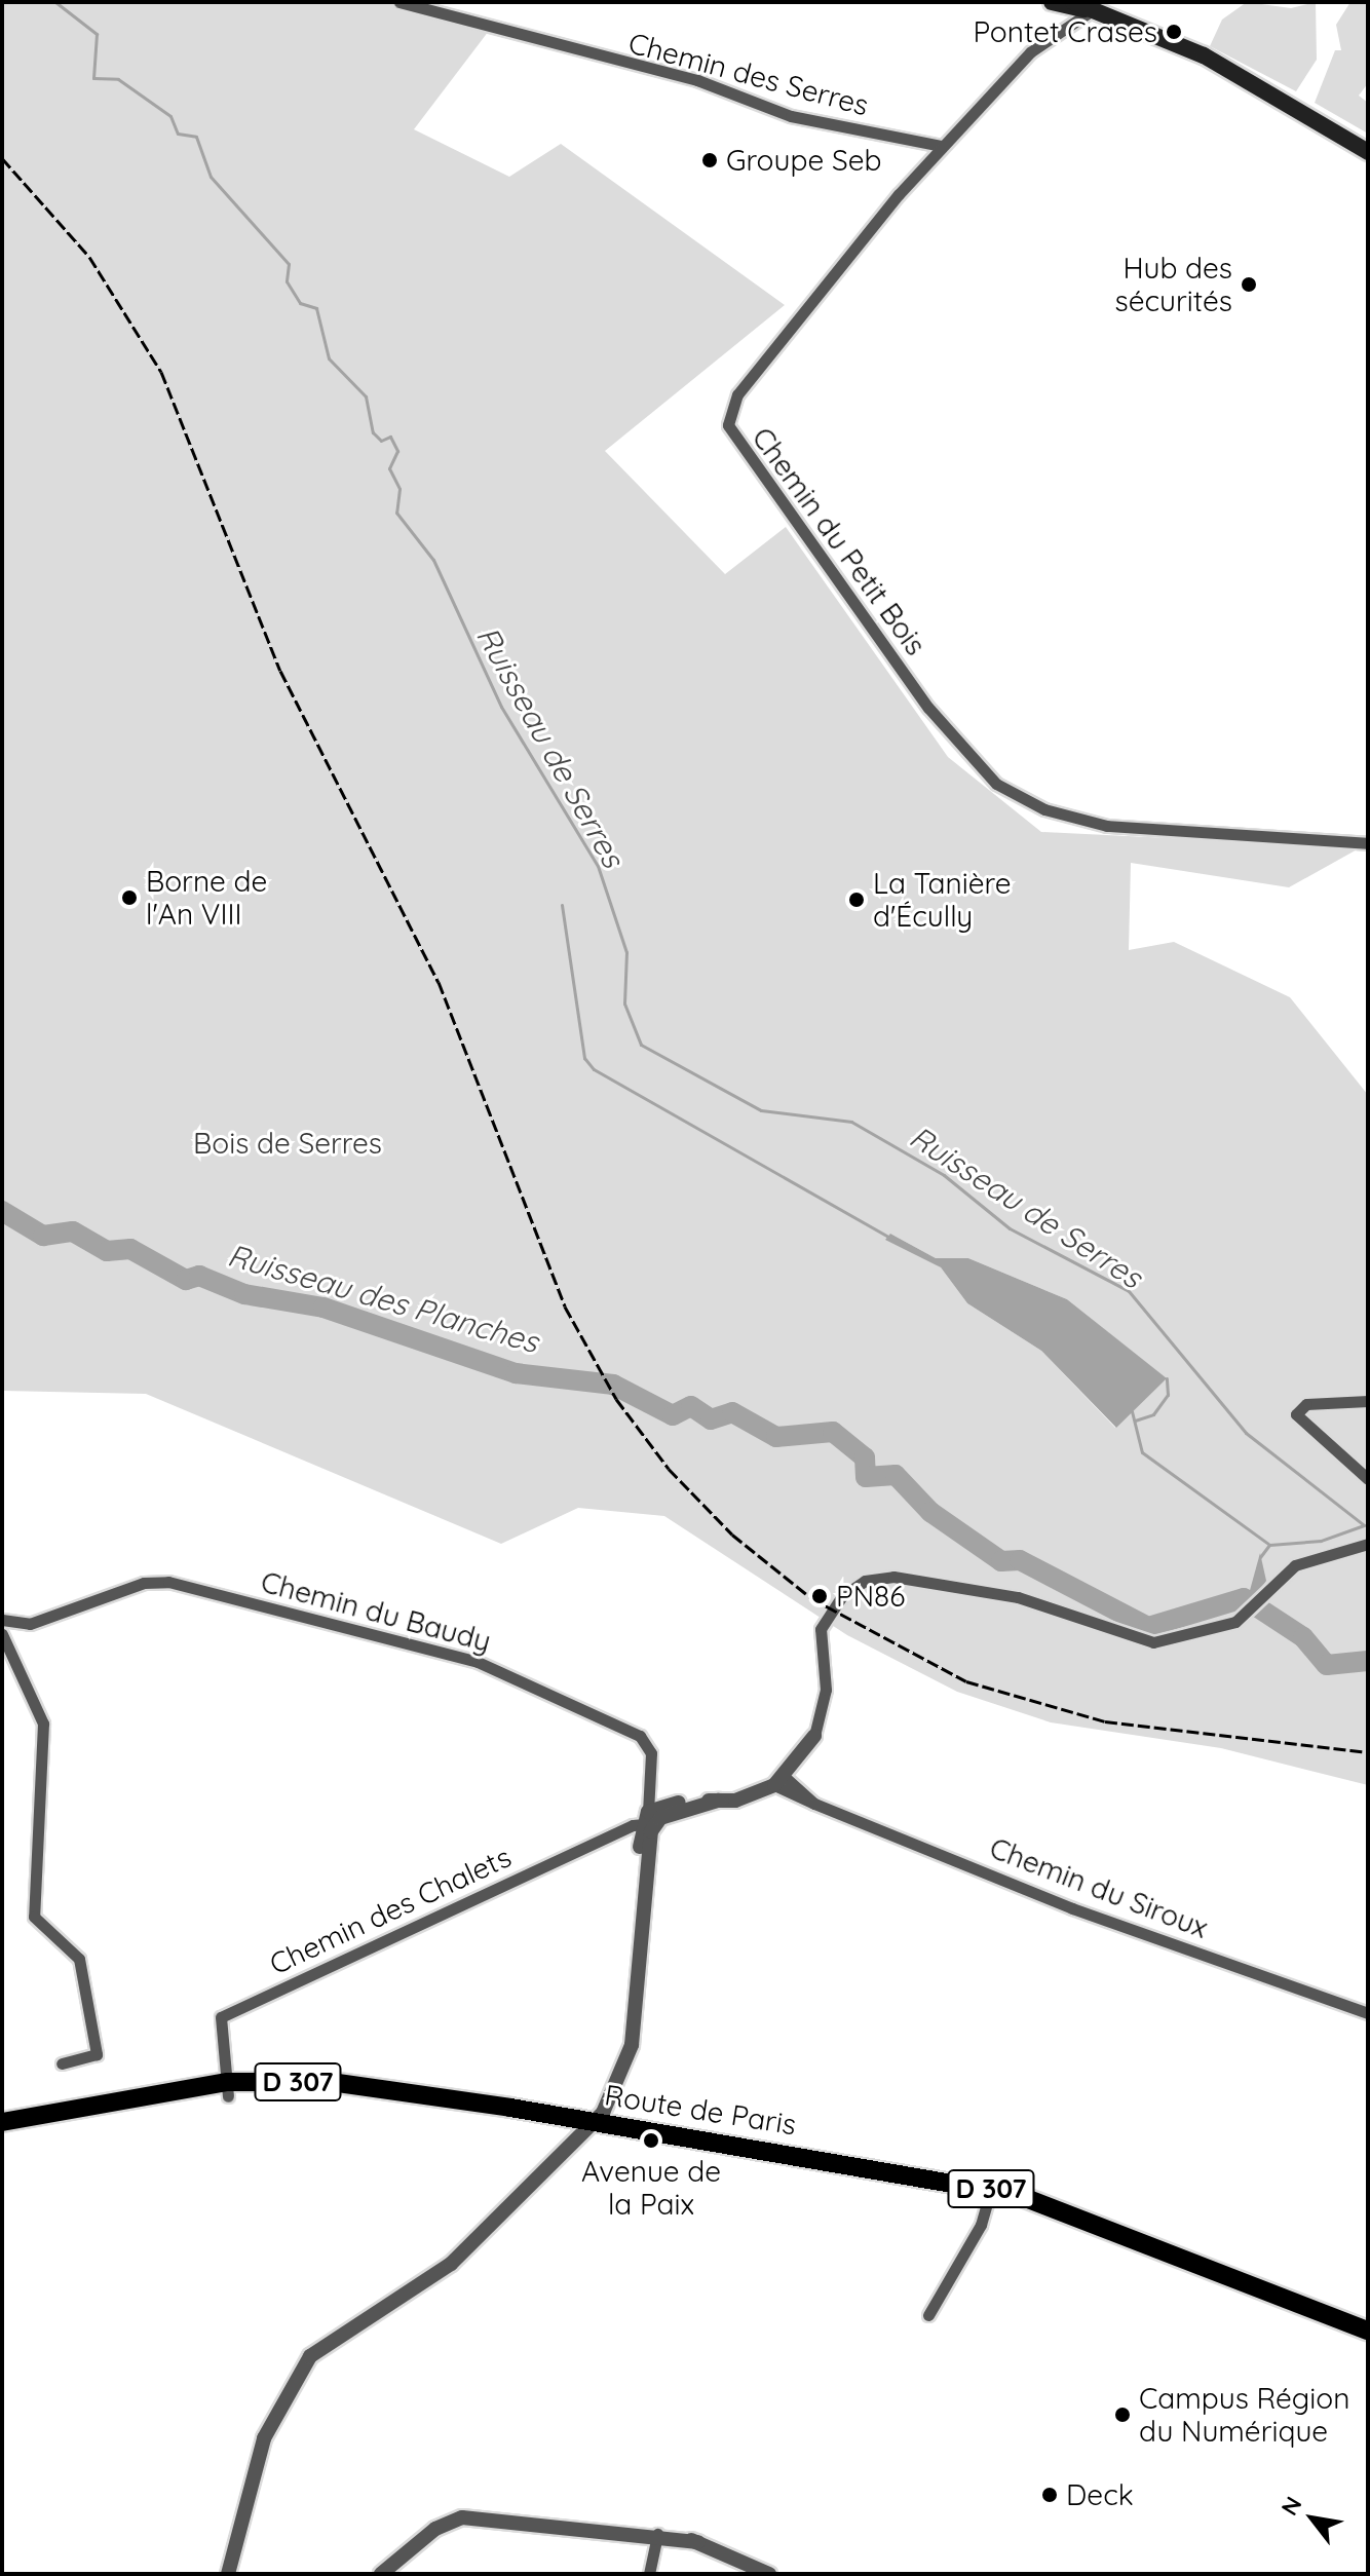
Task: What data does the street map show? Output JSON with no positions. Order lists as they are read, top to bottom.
{
  "streets": {
    "main road": ["D 307", "Route de Paris"],
    "street": [
      "Chemin des Serres",
      "Chemin du Petit Bois",
      "Chemin du Baudy",
      "Chemin du Siroux",
      "Chemin des Chalets"
    ]
  },
  "crossings": [
    ["Chemin des Serres", "Chemin du Petit Bois"],
    ["Chemin du Baudy", "Chemin des Chalets"],
    ["Chemin des Chalets", "Route de Paris"]
  ],
  "water": ["Ruisseau de Serres", "Ruisseau des Planches"],
  "parks": ["Bois de Serres"],
  "places": [
    "Pontet Crases",
    "Groupe Seb",
    "Hub des sécurités",
    "Borne de l'An VIII",
    "La Tanière d'Écully",
    "PN86",
    "Avenue de la Paix",
    "Campus Région du Numérique",
    "Deck"
  ],
  "north": "top left"
}
